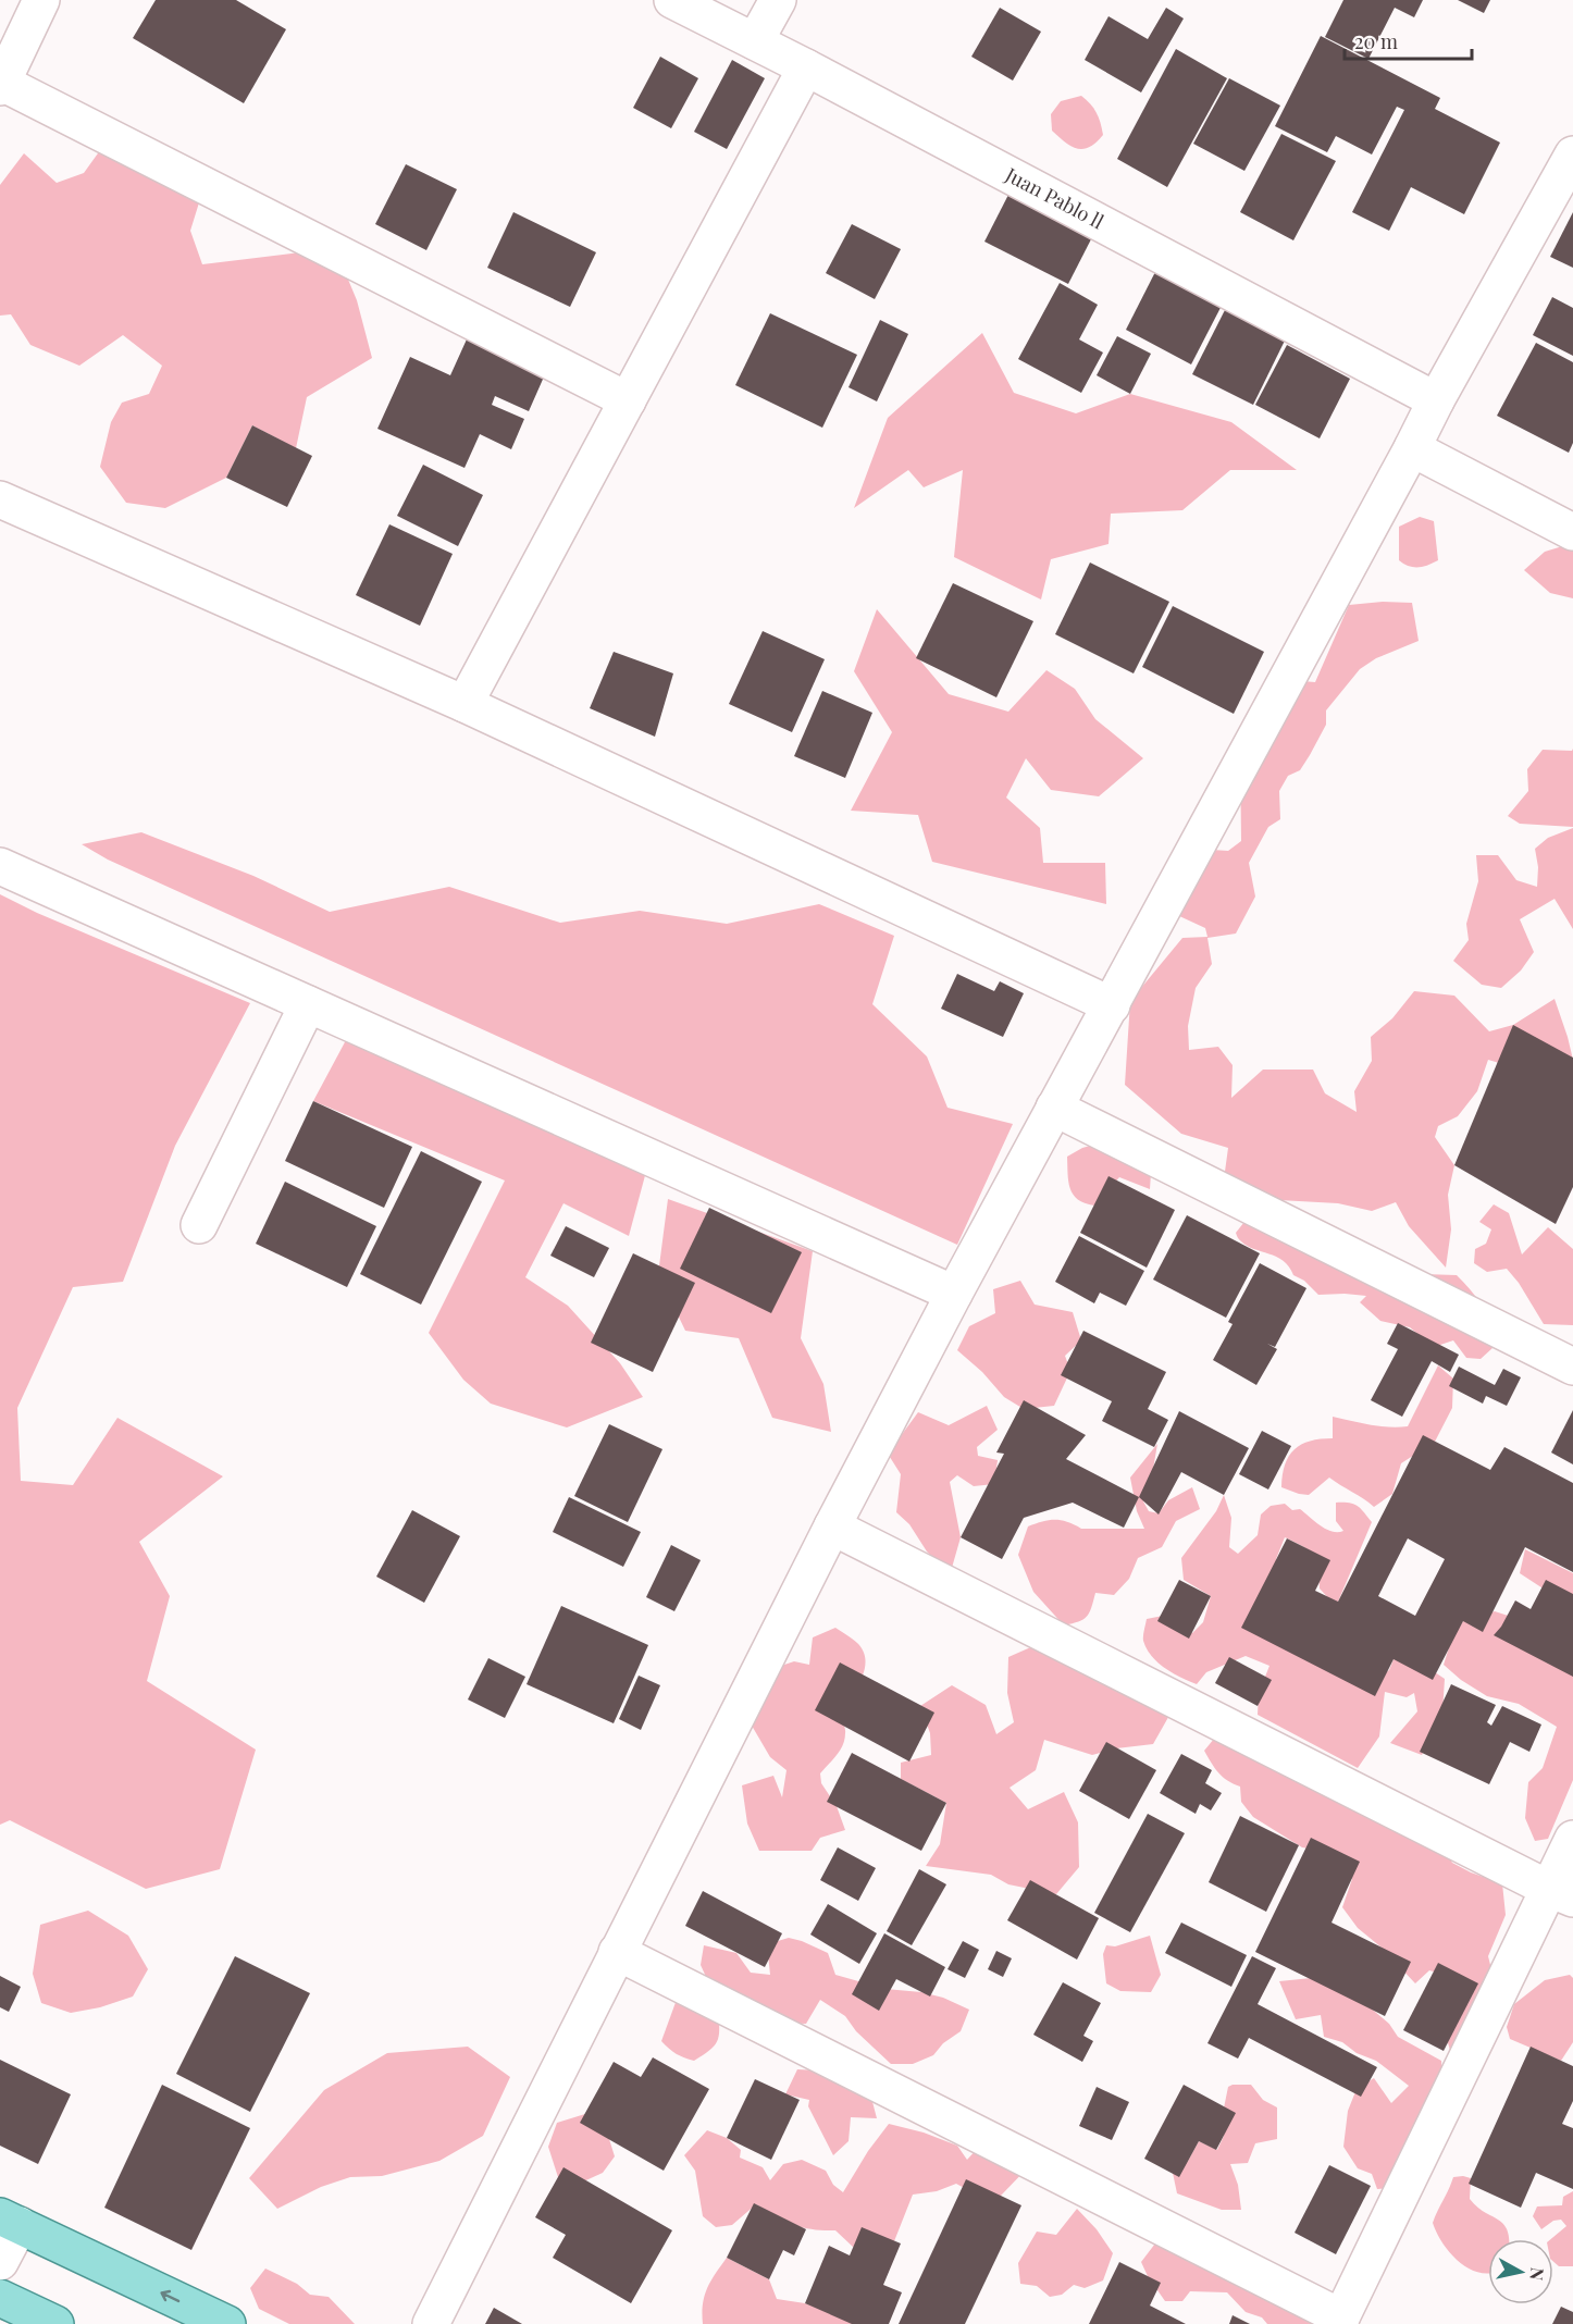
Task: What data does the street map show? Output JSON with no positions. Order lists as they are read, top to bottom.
{
  "streets": {
    "street": ["Juan Pablo ll"]
  },
  "scale_bar": "20 m",
  "north": "right"
}
